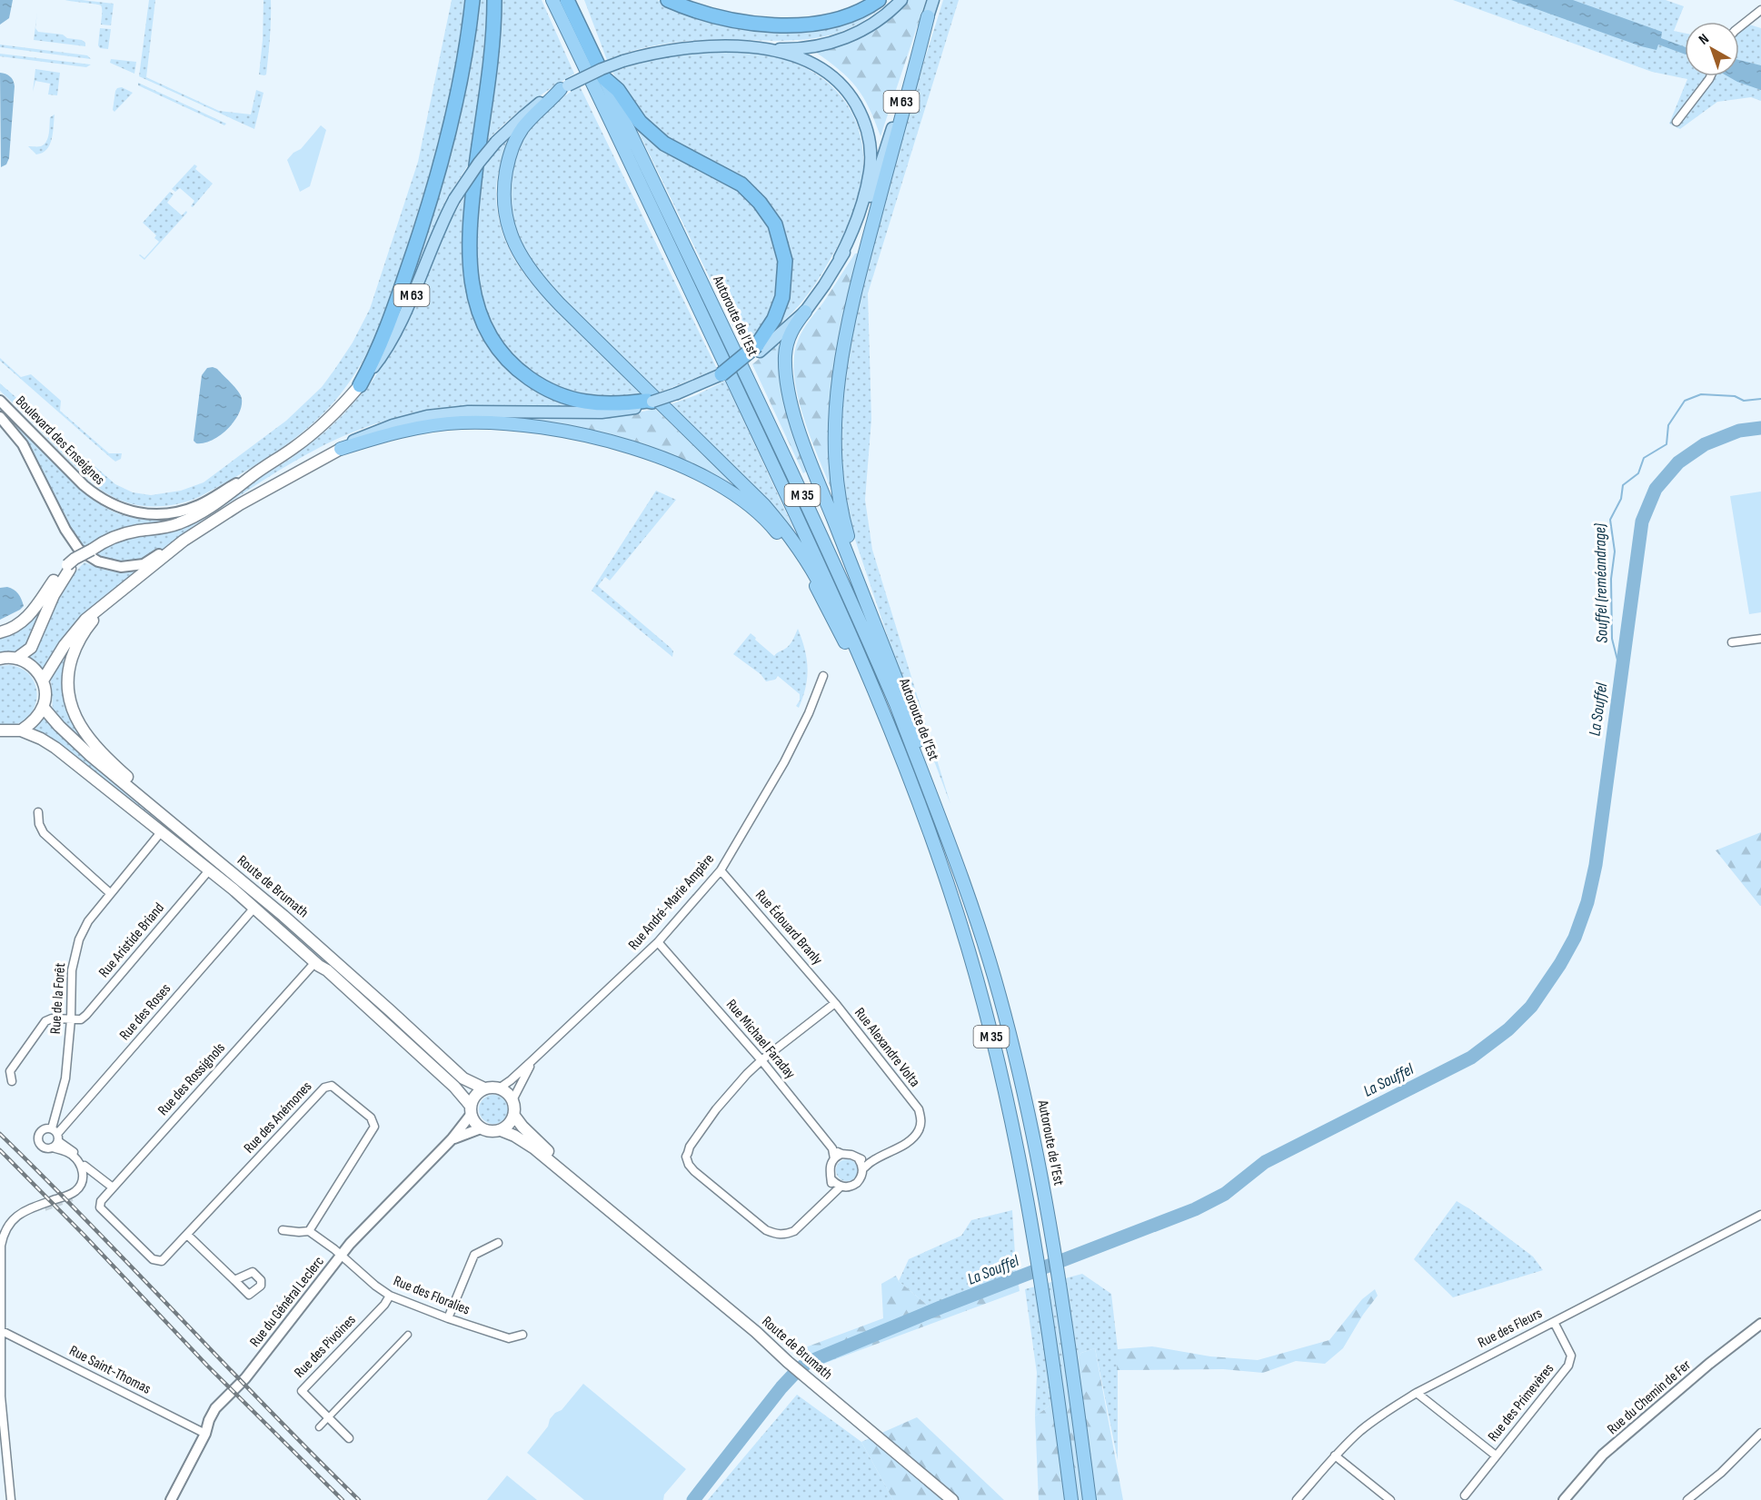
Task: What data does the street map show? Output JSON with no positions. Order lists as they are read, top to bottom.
{
  "streets": {
    "highway": ["Autoroute de l’Est", "M 35"],
    "main road": ["M 63", "Route de Brumath"],
    "street": [
      "Boulevard des Enseignes",
      "Rue André-Marie Ampère",
      "Rue Édouard Branly",
      "Rue Aristide Briand",
      "Rue de la Forêt",
      "Rue des Roses",
      "Rue Michael Faraday",
      "Rue Alexandre Volta",
      "Rue des Rossignols",
      "Rue des Anémones",
      "Rue des Floralies",
      "Rue du Général Leclerc",
      "Rue des Fleurs",
      "Rue des Pivoines",
      "Rue Saint-Thomas",
      "Rue du Chemin de Fer",
      "Rue des Primevères"
    ]
  },
  "crossings": [
    ["M 63", "Boulevard des Enseignes"],
    ["Route de Brumath", "Rue André-Marie Ampère"],
    ["Route de Brumath", "Rue Aristide Briand"],
    ["Route de Brumath", "Rue de la Forêt"],
    ["Route de Brumath", "Rue des Roses"],
    ["Route de Brumath", "Rue des Rossignols"],
    ["Route de Brumath", "Rue du Général Leclerc"],
    ["Rue André-Marie Ampère", "Rue Édouard Branly"],
    ["Rue André-Marie Ampère", "Rue Michael Faraday"],
    ["Rue André-Marie Ampère", "Rue du Général Leclerc"],
    ["Rue Édouard Branly", "Rue Alexandre Volta"],
    ["Rue Aristide Briand", "Rue de la Forêt"],
    ["Rue de la Forêt", "Rue des Roses"],
    ["Rue Michael Faraday", "Rue Alexandre Volta"],
    ["Rue des Rossignols", "Rue des Anémones"],
    ["Rue des Floralies", "Rue du Général Leclerc"],
    ["Rue des Floralies", "Rue des Pivoines"],
    ["Rue du Général Leclerc", "Rue Saint-Thomas"],
    ["Rue des Fleurs", "Rue des Primevères"]
  ],
  "water": ["Souffel (reméandrage)", "La Souffel"],
  "north": "top left"
}
